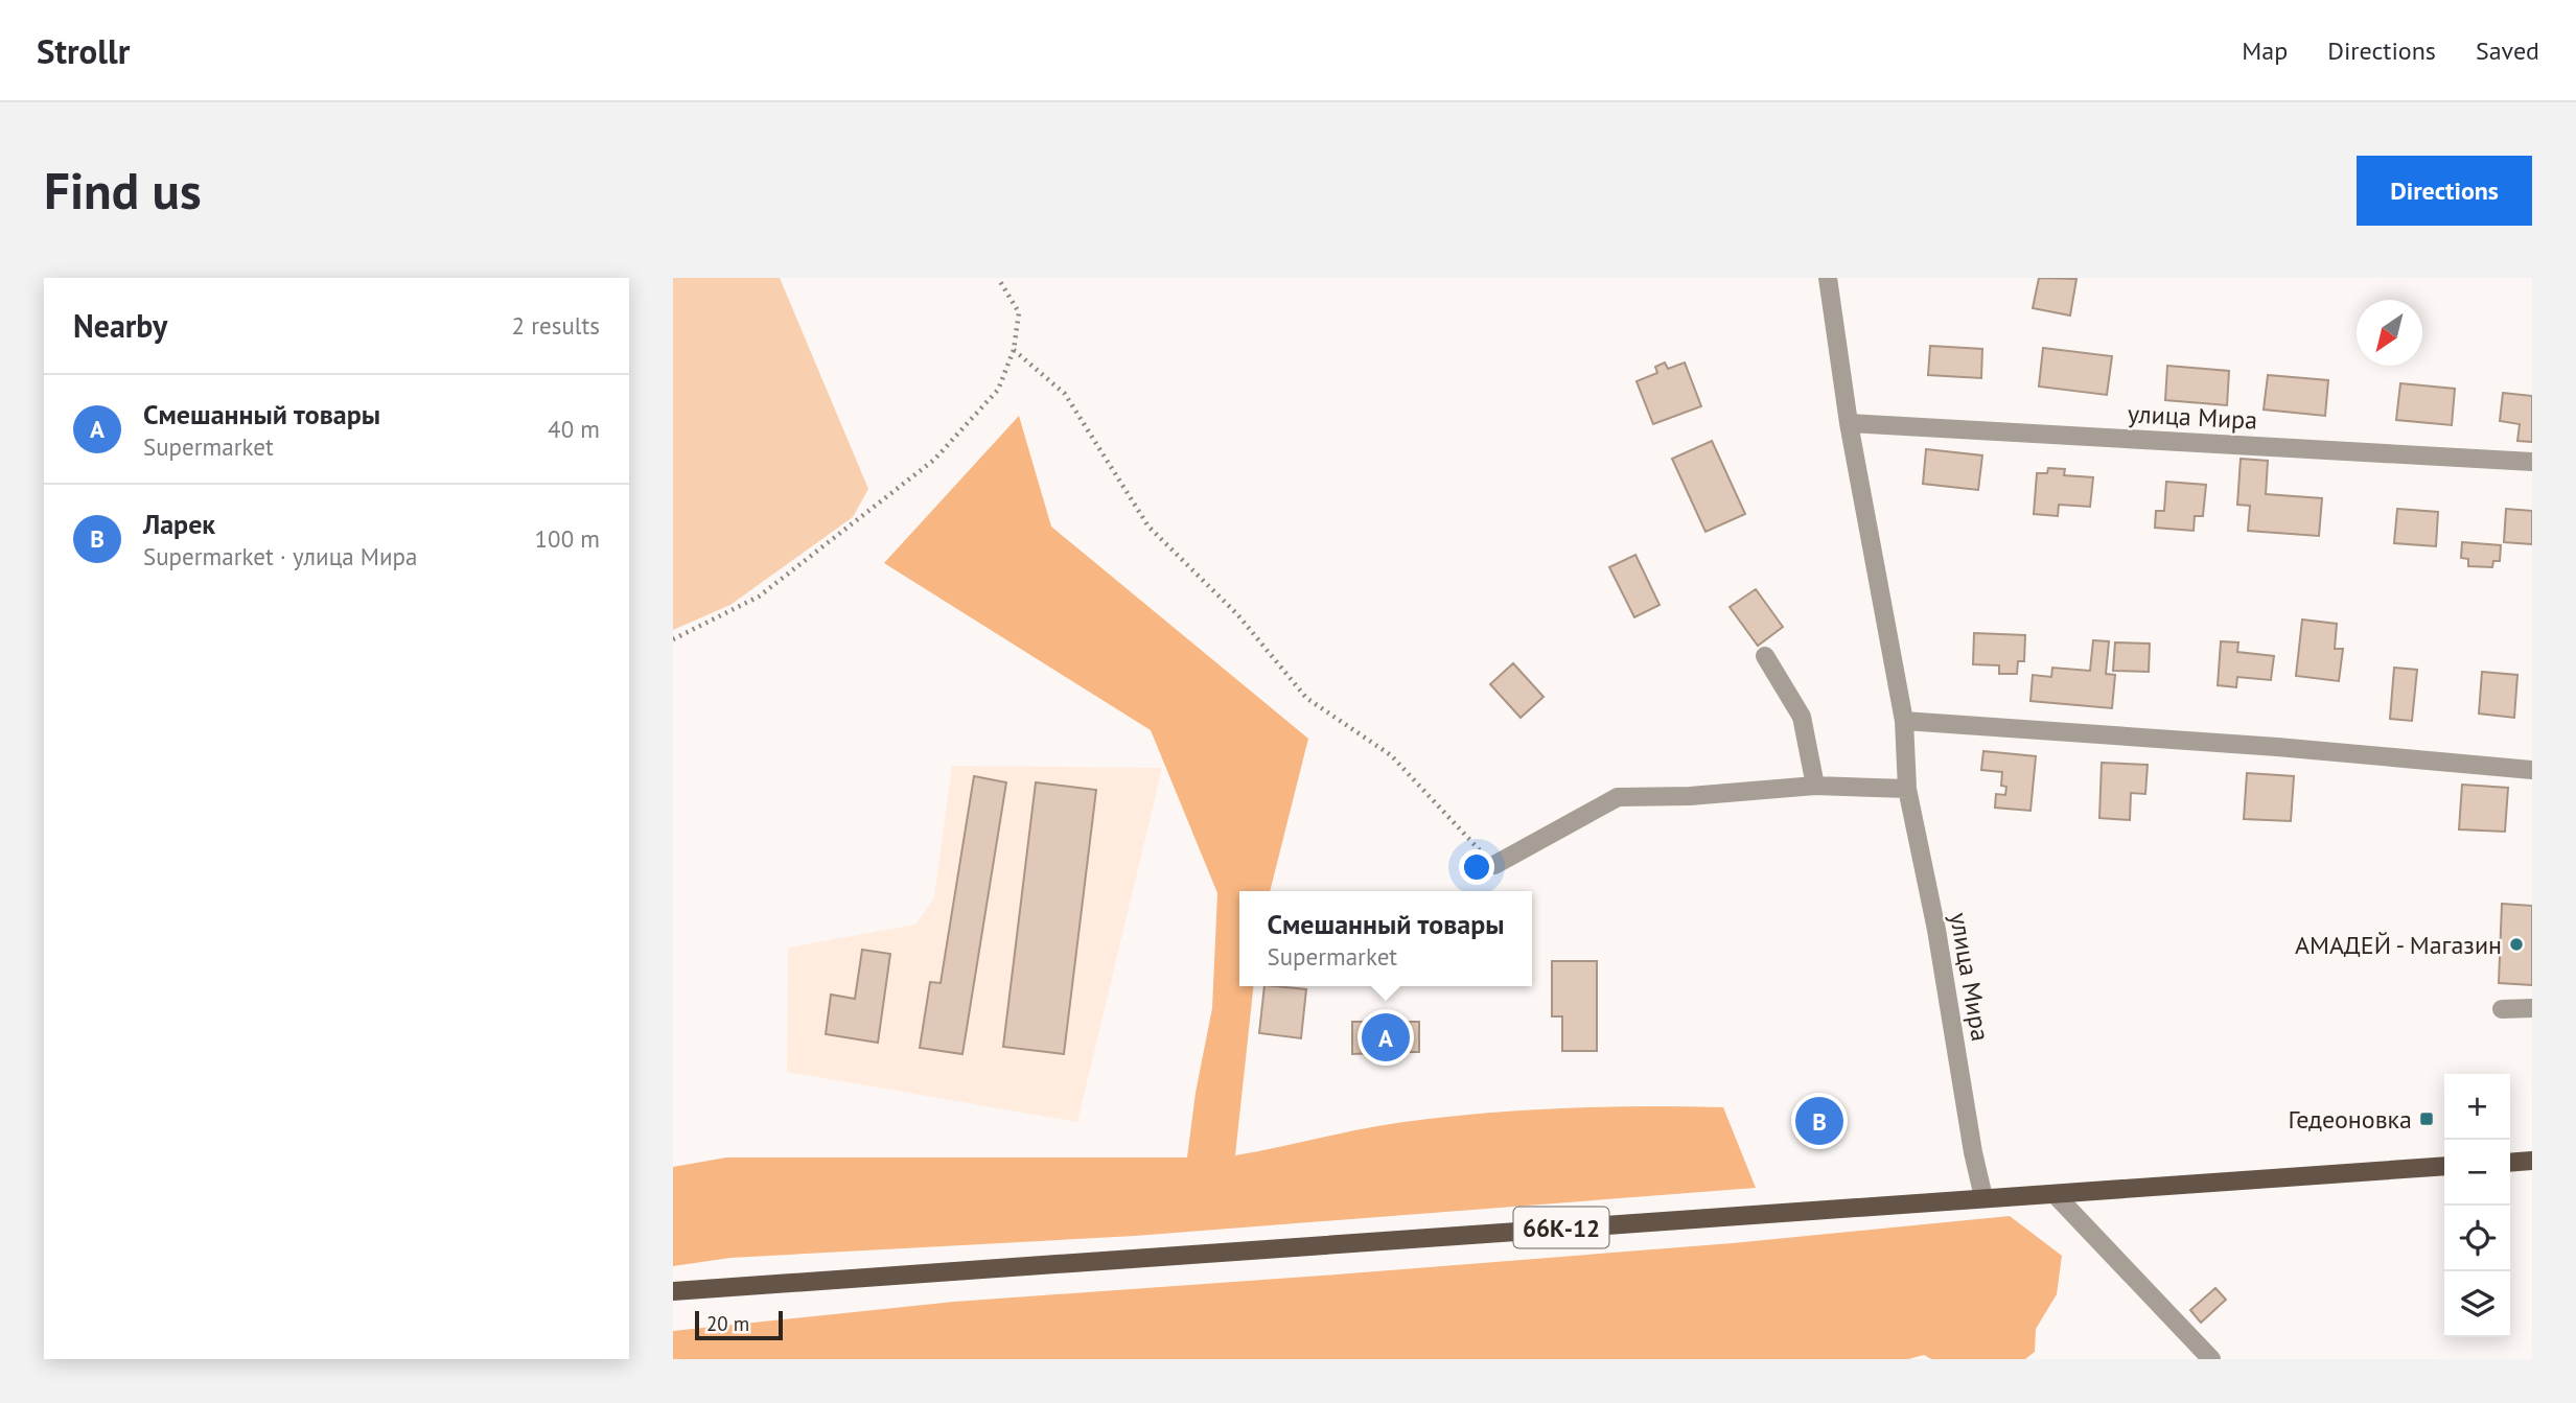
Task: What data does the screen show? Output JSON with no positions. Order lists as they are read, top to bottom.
{
  "streets": {
    "main road": ["66К-12"],
    "street": ["улица Мира"]
  },
  "crossings": [
    ["улица Мира", "66К-12"]
  ],
  "places": {
    "other": ["АМАДЕЙ - Магазин"],
    "transit": ["Гедеоновка"]
  },
  "scale_bar": "20 m",
  "north": "bottom left",
  "page": {
    "header": "Strollr",
    "nav": ["Map", "Directions", "Saved"],
    "buttons": "Directions",
    "title": "Find us",
    "heading": ["Nearby", "2 results"],
    "list": [
      {
        "mark": "A",
        "name": "Смешанный товары",
        "note": "Supermarket",
        "value": "40 m"
      },
      {
        "mark": "B",
        "name": "Ларек",
        "note": "Supermarket · улица Мира",
        "value": "100 m"
      }
    ],
    "popup": ["Смешанный товары", "Supermarket"],
    "pins": ["A", "B"],
    "map_buttons": ["+", "−"],
    "scale": "20 m"
  }
}
